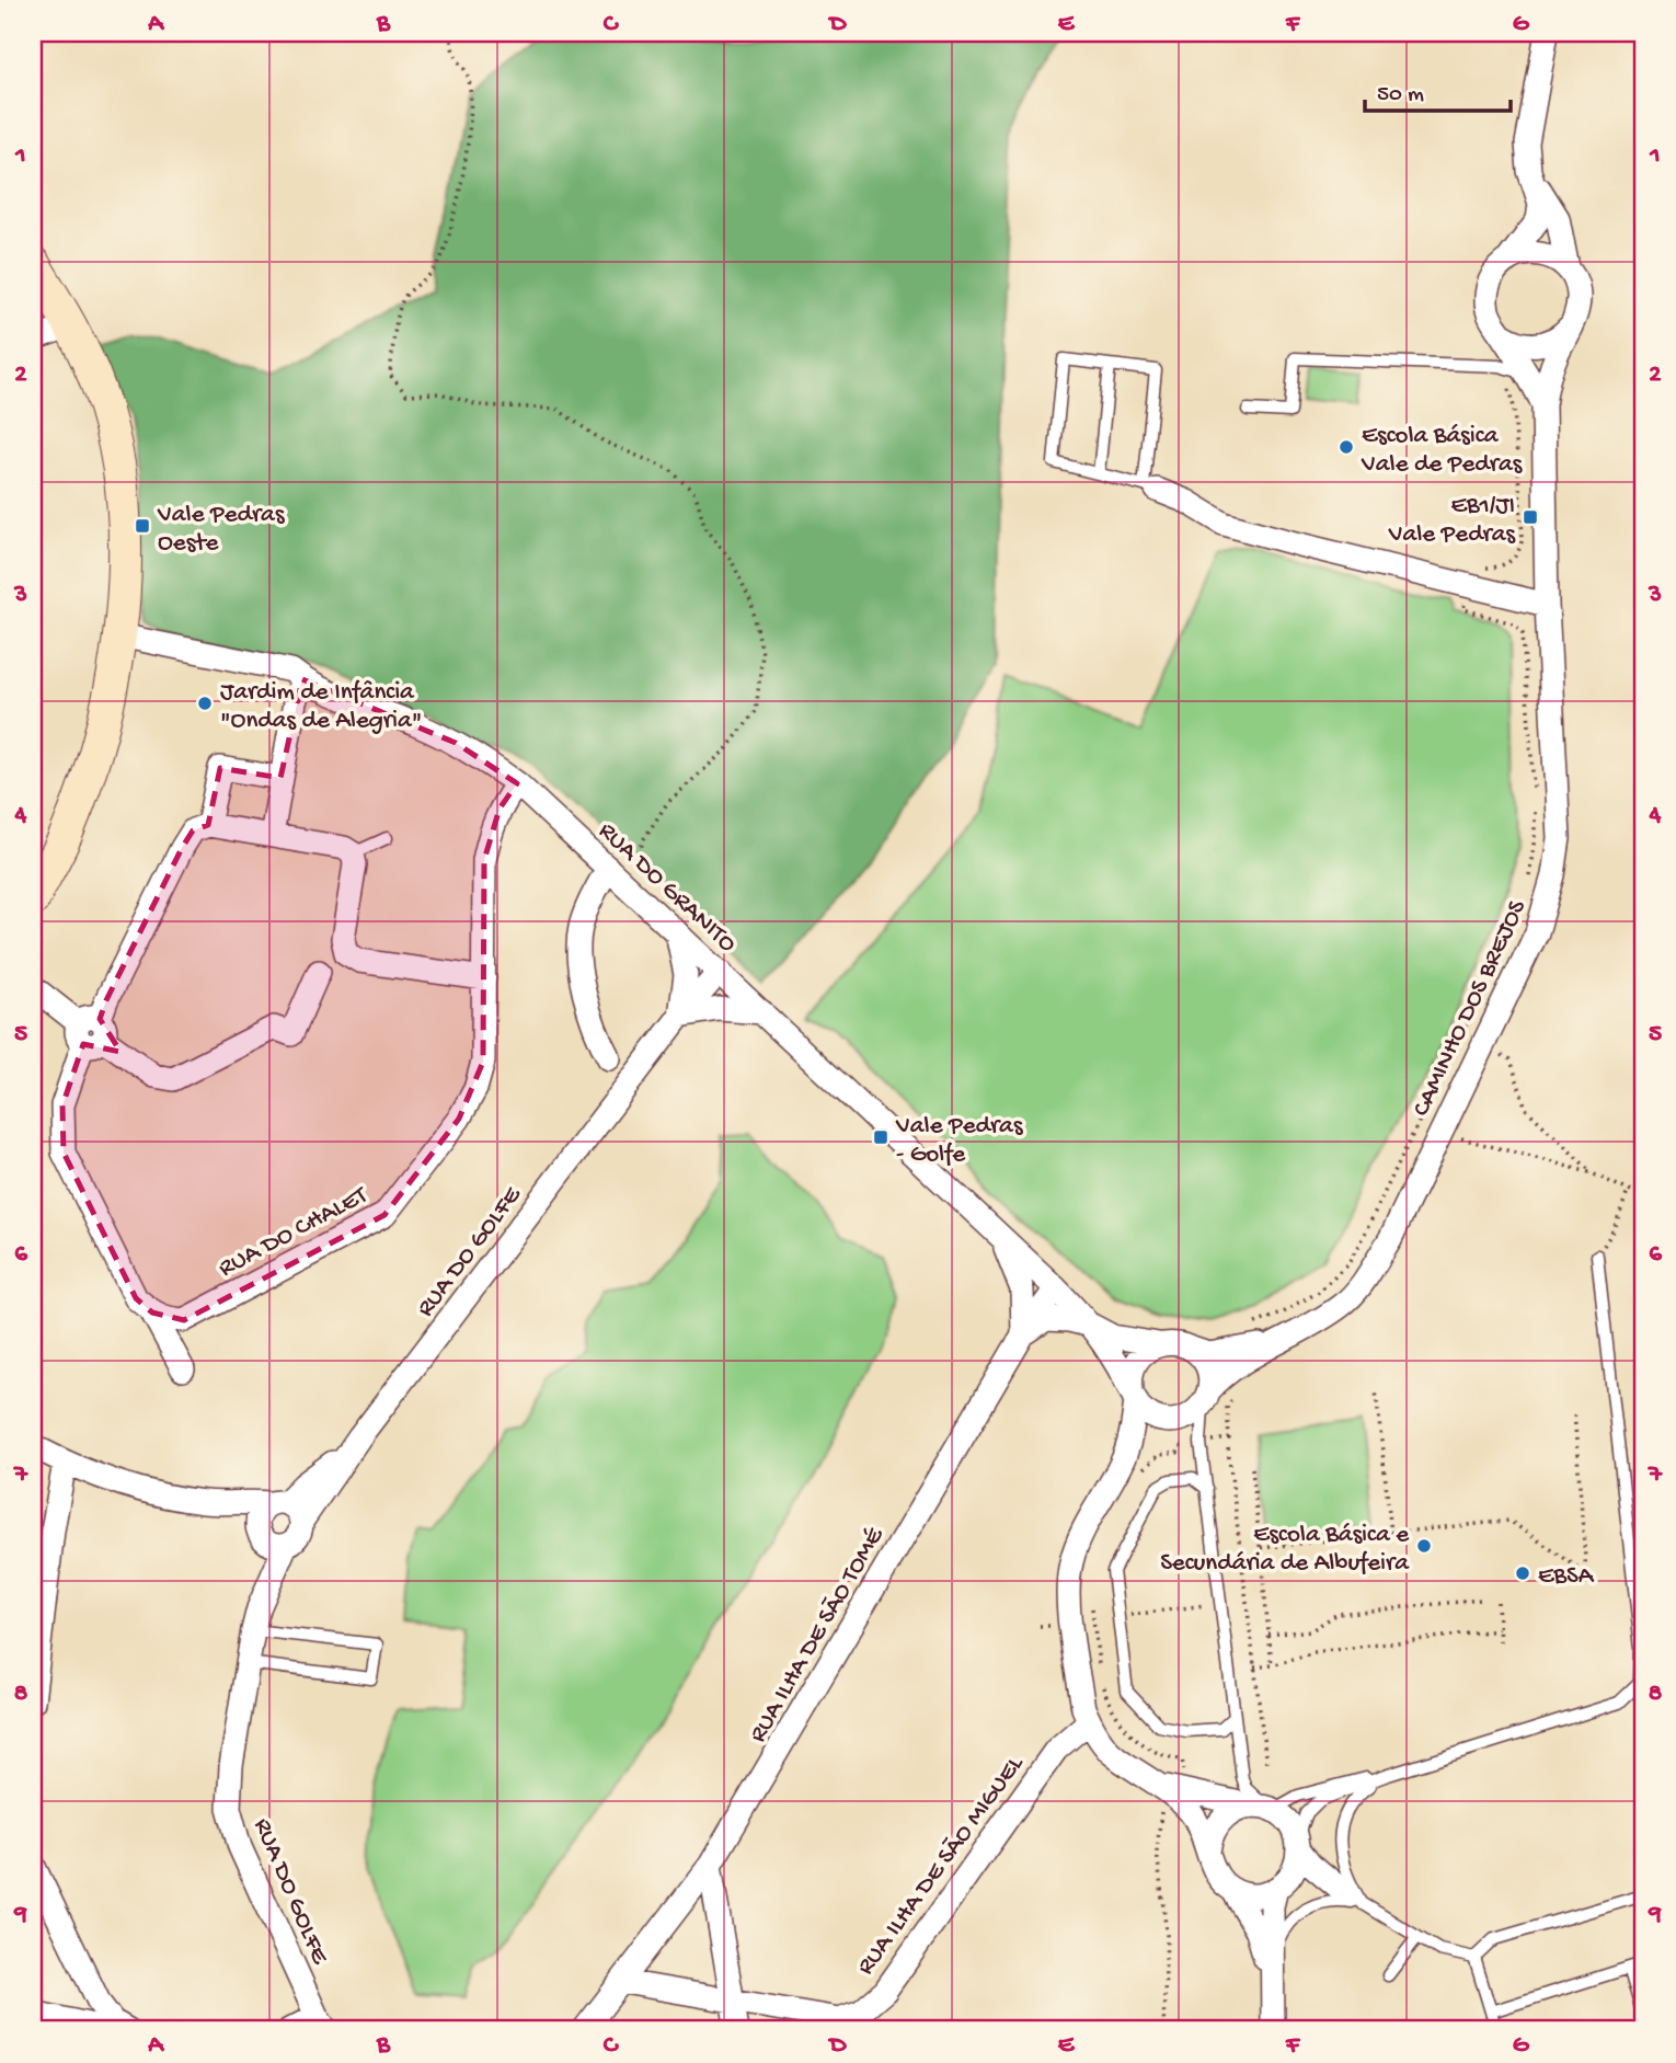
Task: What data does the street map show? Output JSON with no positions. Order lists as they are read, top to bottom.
{
  "streets": {
    "street": [
      "RUA DO GRANITO",
      "CAMINHO DOS BREJOS",
      "RUA DO CHALET",
      "RUA DO GOLFE",
      "RUA ILHA DE SÃO TOMÉ",
      "RUA ILHA DE SÃO MIGUEL"
    ]
  },
  "crossings": [
    ["RUA DO GRANITO", "CAMINHO DOS BREJOS"],
    ["RUA DO GRANITO", "RUA DO CHALET"],
    ["RUA DO GRANITO", "RUA DO GOLFE"],
    ["RUA DO GRANITO", "RUA ILHA DE SÃO TOMÉ"],
    ["RUA ILHA DE SÃO TOMÉ", "RUA ILHA DE SÃO MIGUEL"]
  ],
  "places": {
    "other": [
      "Escola Básica Vale de Pedras",
      "Jardim de Infância \"Ondas de Alegria\"",
      "Escola Básica e Secundária de Albufeira",
      "EBSA"
    ],
    "transit": ["EB1/JI Vale Pedras", "Vale Pedras Oeste", "Vale Pedras - Golfe"]
  },
  "scale_bar": "50 m",
  "grid": {
    "columns": [
      "A",
      "B",
      "C",
      "D",
      "E",
      "F",
      "G"
    ],
    "rows": [
      "1",
      "2",
      "3",
      "4",
      "5",
      "6",
      "7",
      "8",
      "9"
    ]
  }
}
